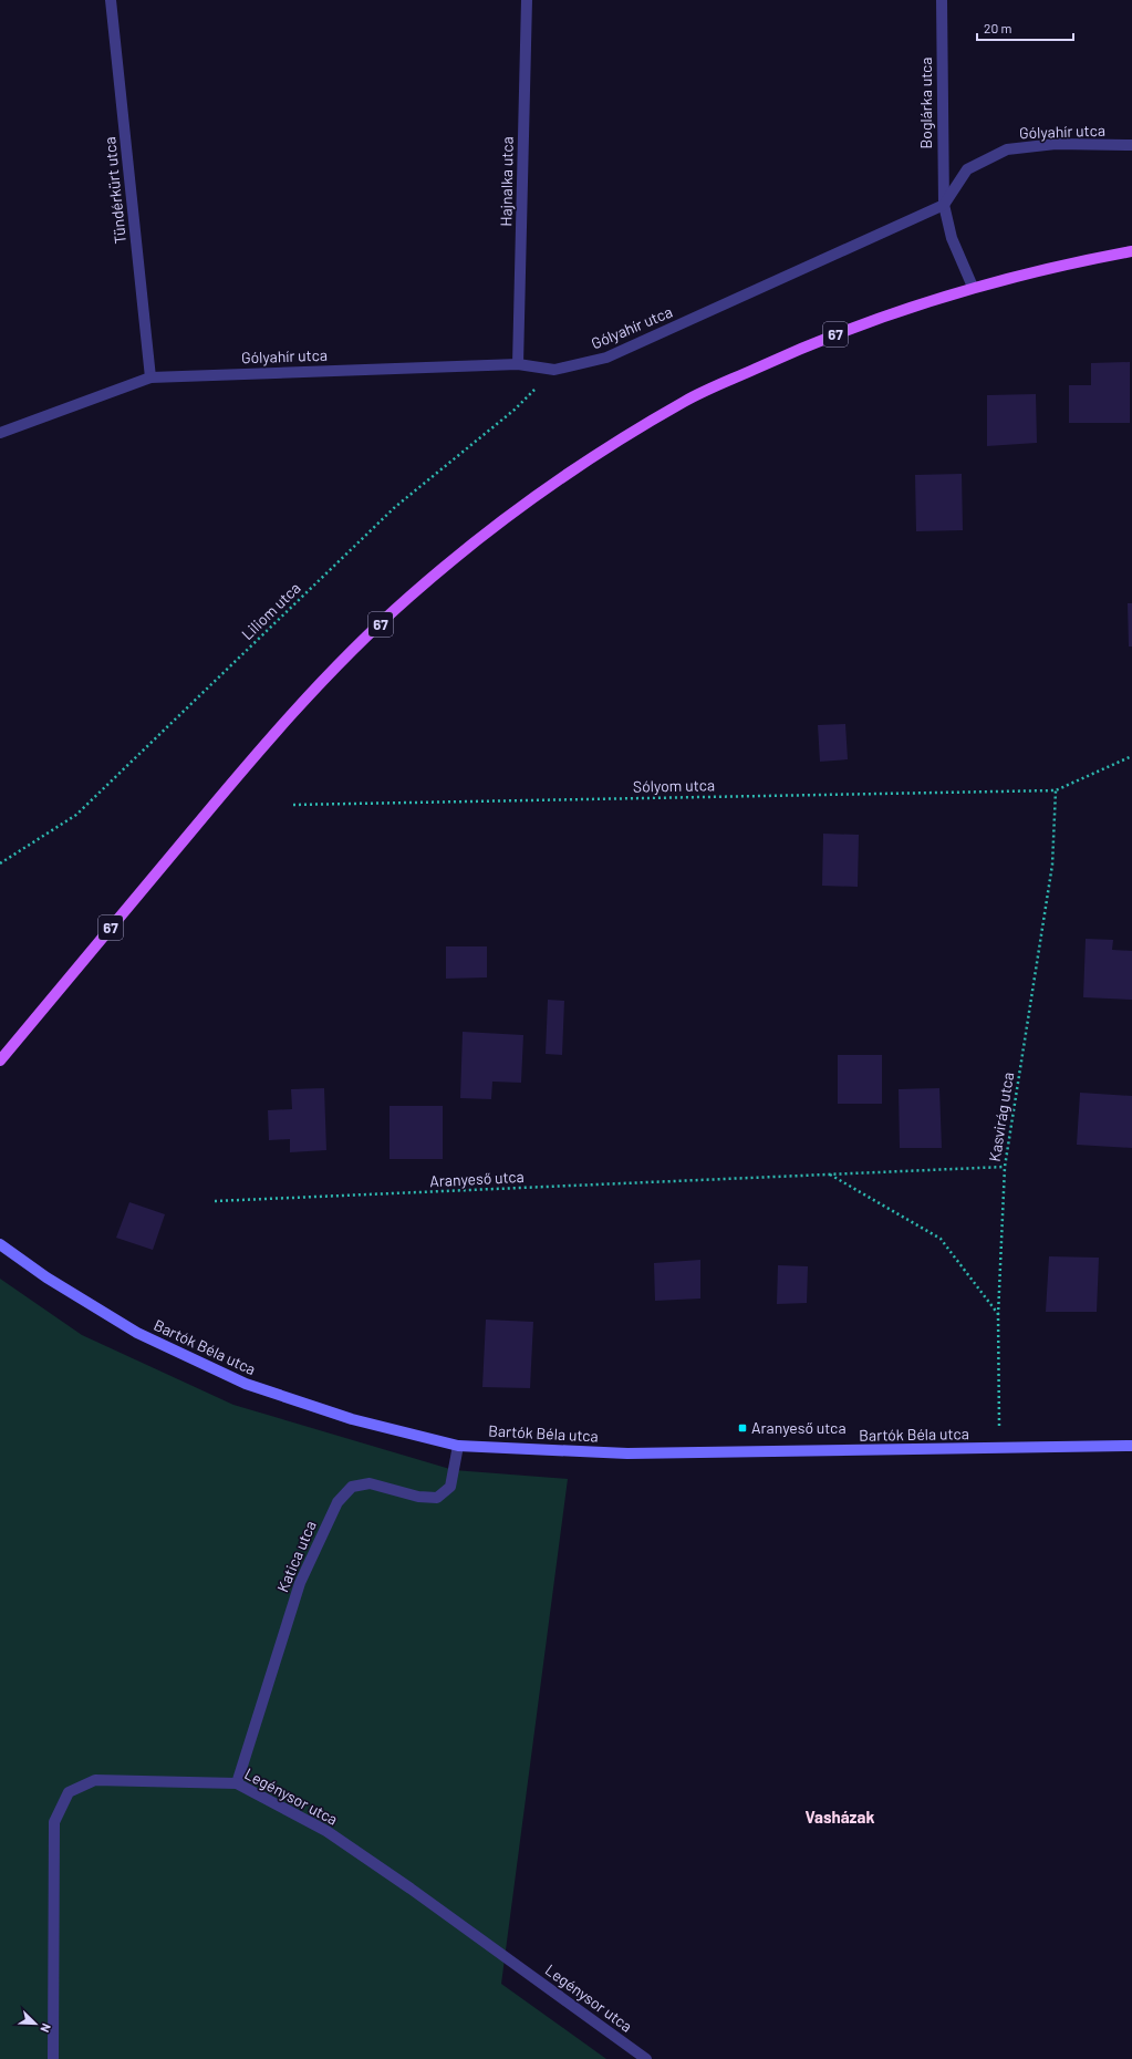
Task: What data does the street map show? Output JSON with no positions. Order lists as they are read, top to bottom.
{
  "streets": {
    "main road": ["67"],
    "street": [
      "Boglárka utca",
      "Gólyahír utca",
      "Hajnalka utca",
      "Tündérkürt utca",
      "Bartók Béla utca",
      "Katica utca",
      "Legénysor utca"
    ],
    "path": [
      "Liliom utca",
      "Sólyom utca",
      "Kasvirág utca",
      "Aranyeső utca"
    ]
  },
  "crossings": [
    ["Boglárka utca", "Gólyahír utca"],
    ["Boglárka utca", "67"],
    ["Gólyahír utca", "Hajnalka utca"],
    ["Gólyahír utca", "Tündérkürt utca"],
    ["Gólyahír utca", "Liliom utca"],
    ["Sólyom utca", "Kasvirág utca"],
    ["Kasvirág utca", "Aranyeső utca"],
    ["Kasvirág utca", "Bartók Béla utca"],
    ["Bartók Béla utca", "Katica utca"],
    ["Katica utca", "Legénysor utca"]
  ],
  "districts": ["Vasházak"],
  "places": {
    "transit": ["Aranyeső utca"]
  },
  "scale_bar": "20 m",
  "north": "bottom right"
}
